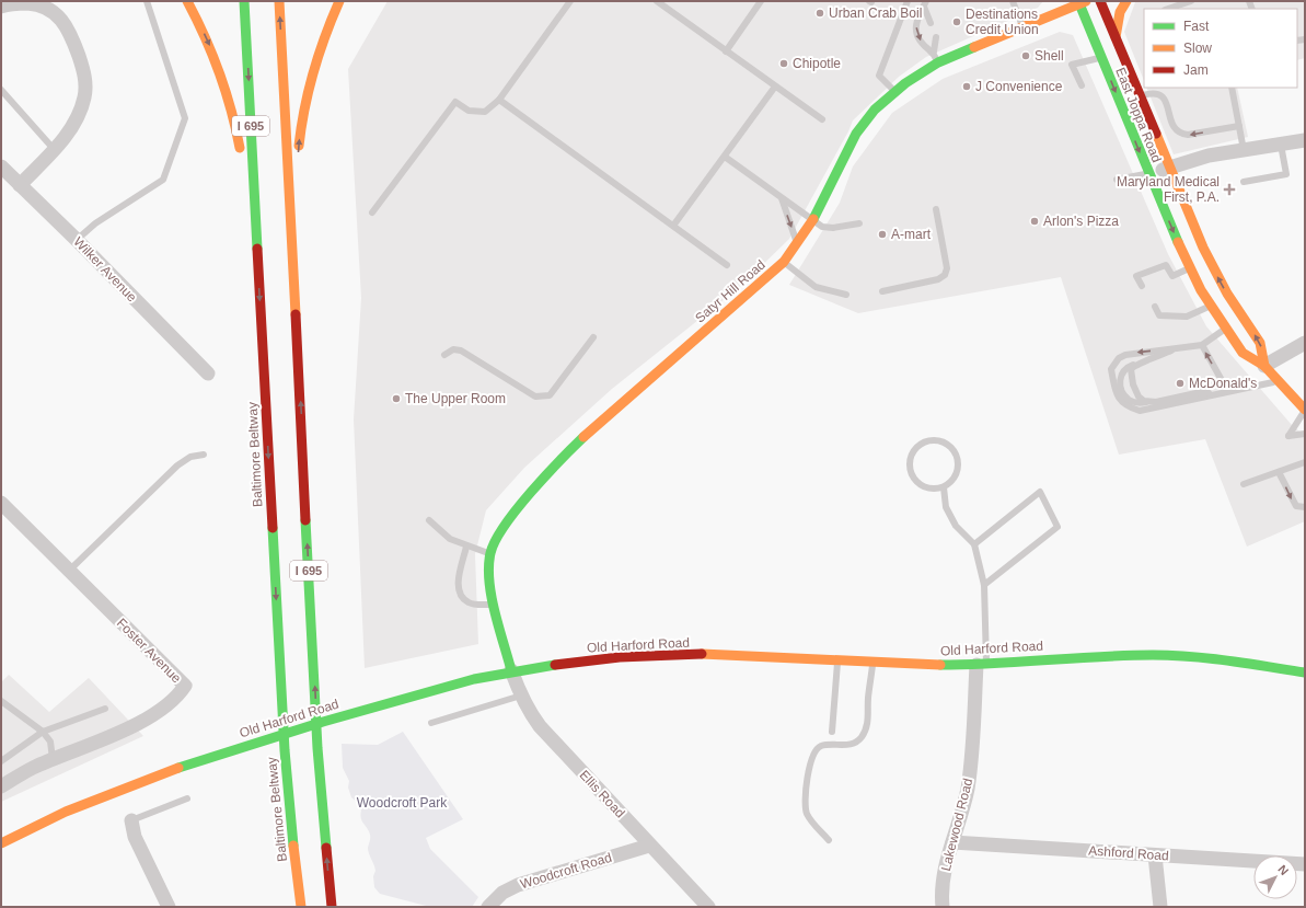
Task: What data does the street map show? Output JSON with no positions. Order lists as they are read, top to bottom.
{
  "streets": {
    "main road": [
      "East Joppa Road",
      "I 695",
      "Satyr Hill Road",
      "Baltimore Beltway",
      "Old Harford Road"
    ],
    "street": [
      "Wilker Avenue",
      "Foster Avenue",
      "Ellis Road",
      "Lakewood Road",
      "Ashford Road",
      "Woodcroft Road"
    ]
  },
  "crossings": [
    ["East Joppa Road", "Satyr Hill Road"],
    ["Satyr Hill Road", "Old Harford Road"],
    ["Satyr Hill Road", "Ellis Road"],
    ["Old Harford Road", "Ellis Road"],
    ["Old Harford Road", "Lakewood Road"],
    ["Ellis Road", "Woodcroft Road"],
    ["Lakewood Road", "Ashford Road"]
  ],
  "parks": ["Woodcroft Park"],
  "places": {
    "other": [
      "Urban Crab Boil",
      "Destinations Credit Union",
      "Shell",
      "Chipotle",
      "J Convenience",
      "Arlon's Pizza",
      "A-mart",
      "McDonald's",
      "The Upper Room"
    ],
    "health": ["Maryland Medical First, P.A."]
  },
  "legend": ["Fast", "Slow", "Jam"],
  "north": "top right"
}
